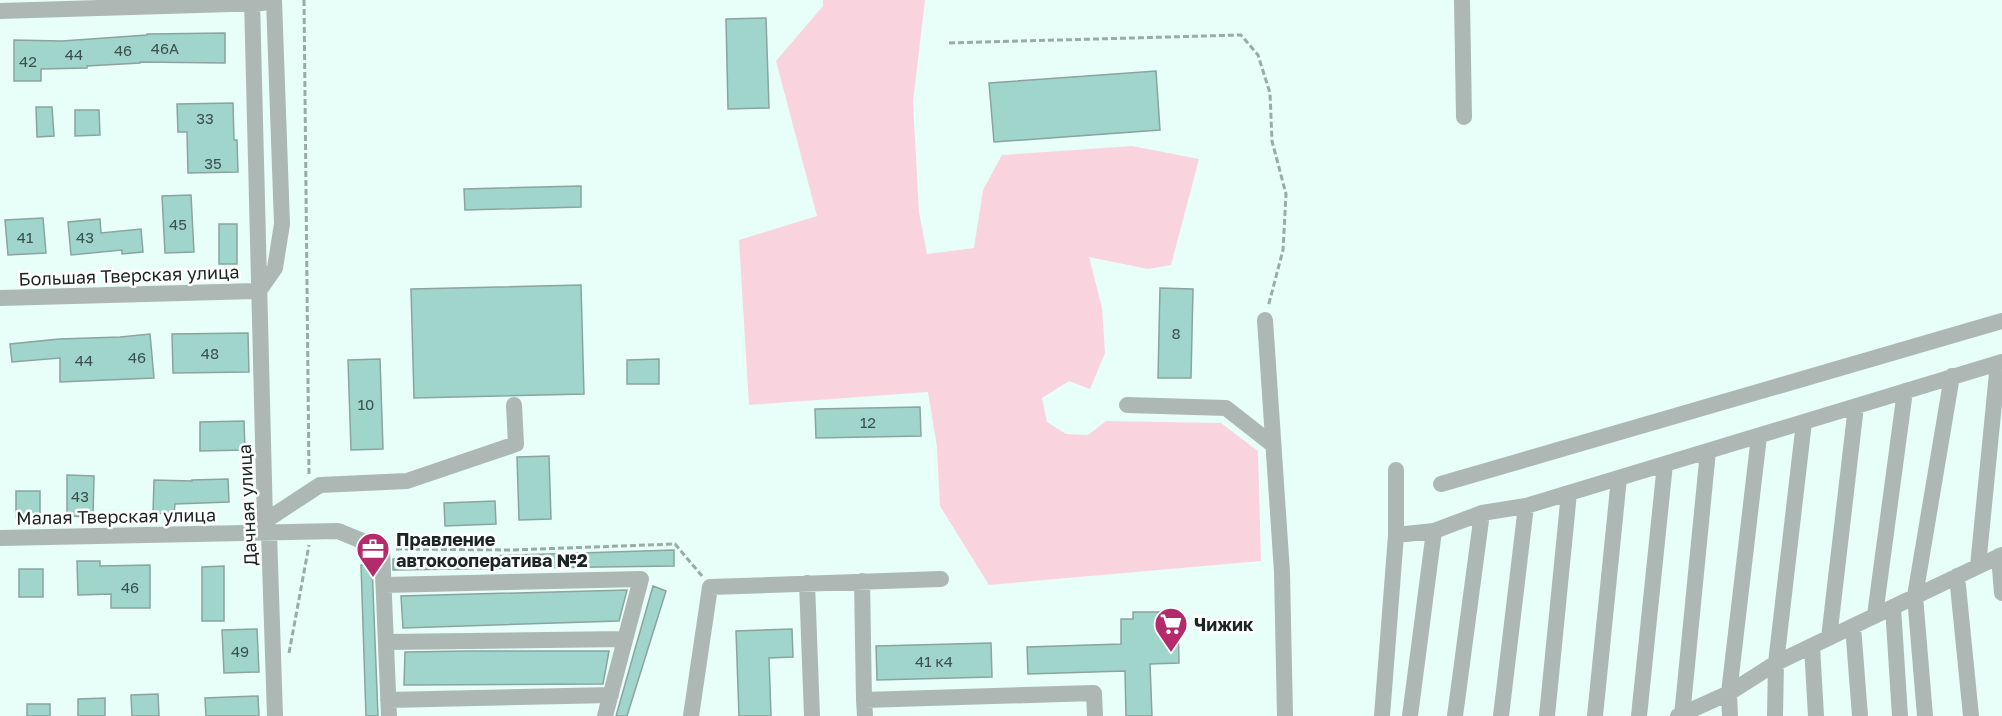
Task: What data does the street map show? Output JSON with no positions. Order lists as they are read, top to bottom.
{
  "streets": {
    "street": ["Большая Тверская улица", "Дачная улица", "Малая Тверская улица"]
  },
  "crossings": [
    ["Большая Тверская улица", "Дачная улица"],
    ["Дачная улица", "Малая Тверская улица"]
  ],
  "places": {
    "office": ["Правление автокооператива №2"],
    "supermarket": ["Чижик"]
  },
  "house_numbers": [
    "46А",
    "46",
    "44",
    "42",
    "33",
    "35",
    "45",
    "41",
    "43",
    "8",
    "48",
    "46",
    "44",
    "10",
    "12",
    "43",
    "46",
    "49",
    "41 к4"
  ]
}
